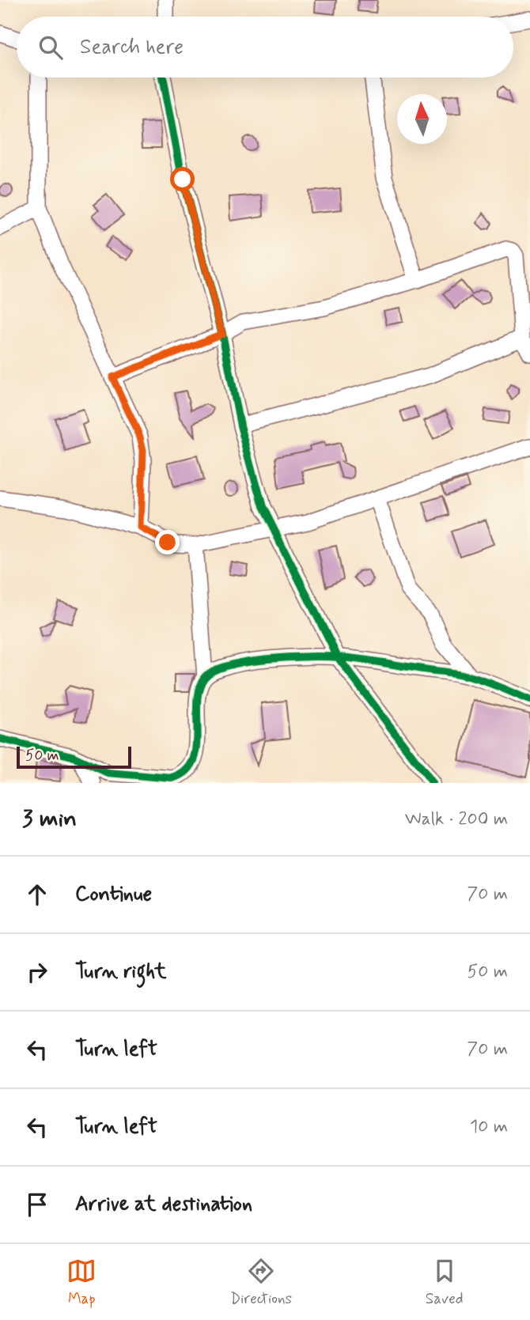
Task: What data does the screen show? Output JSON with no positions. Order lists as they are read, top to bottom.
{
  "scale_bar": "50 m",
  "north": "top",
  "page": {
    "search": "Search here",
    "scale": "50 m",
    "heading": ["3 min", "Walk · 200 m"],
    "list": [
      ["Continue", "70 m"],
      ["Turn right", "50 m"],
      ["Turn left", "70 m"],
      ["Turn left", "10 m"],
      "Arrive at destination"
    ],
    "nav": ["Map", "Directions", "Saved"]
  }
}
